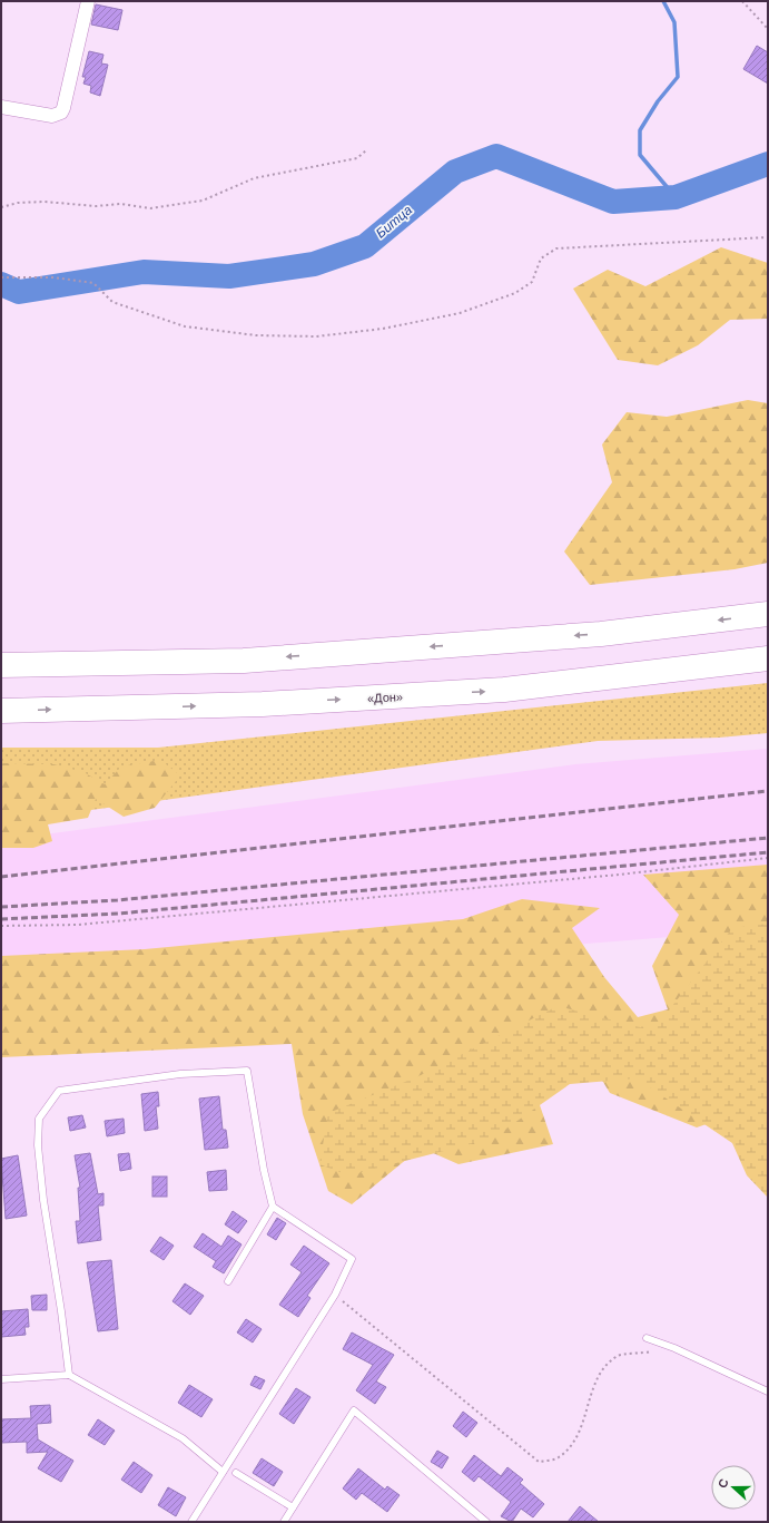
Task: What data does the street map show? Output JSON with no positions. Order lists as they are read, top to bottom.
{
  "streets": {
    "highway": ["«Дон»"]
  },
  "water": ["Битца"],
  "north": "left"
}
